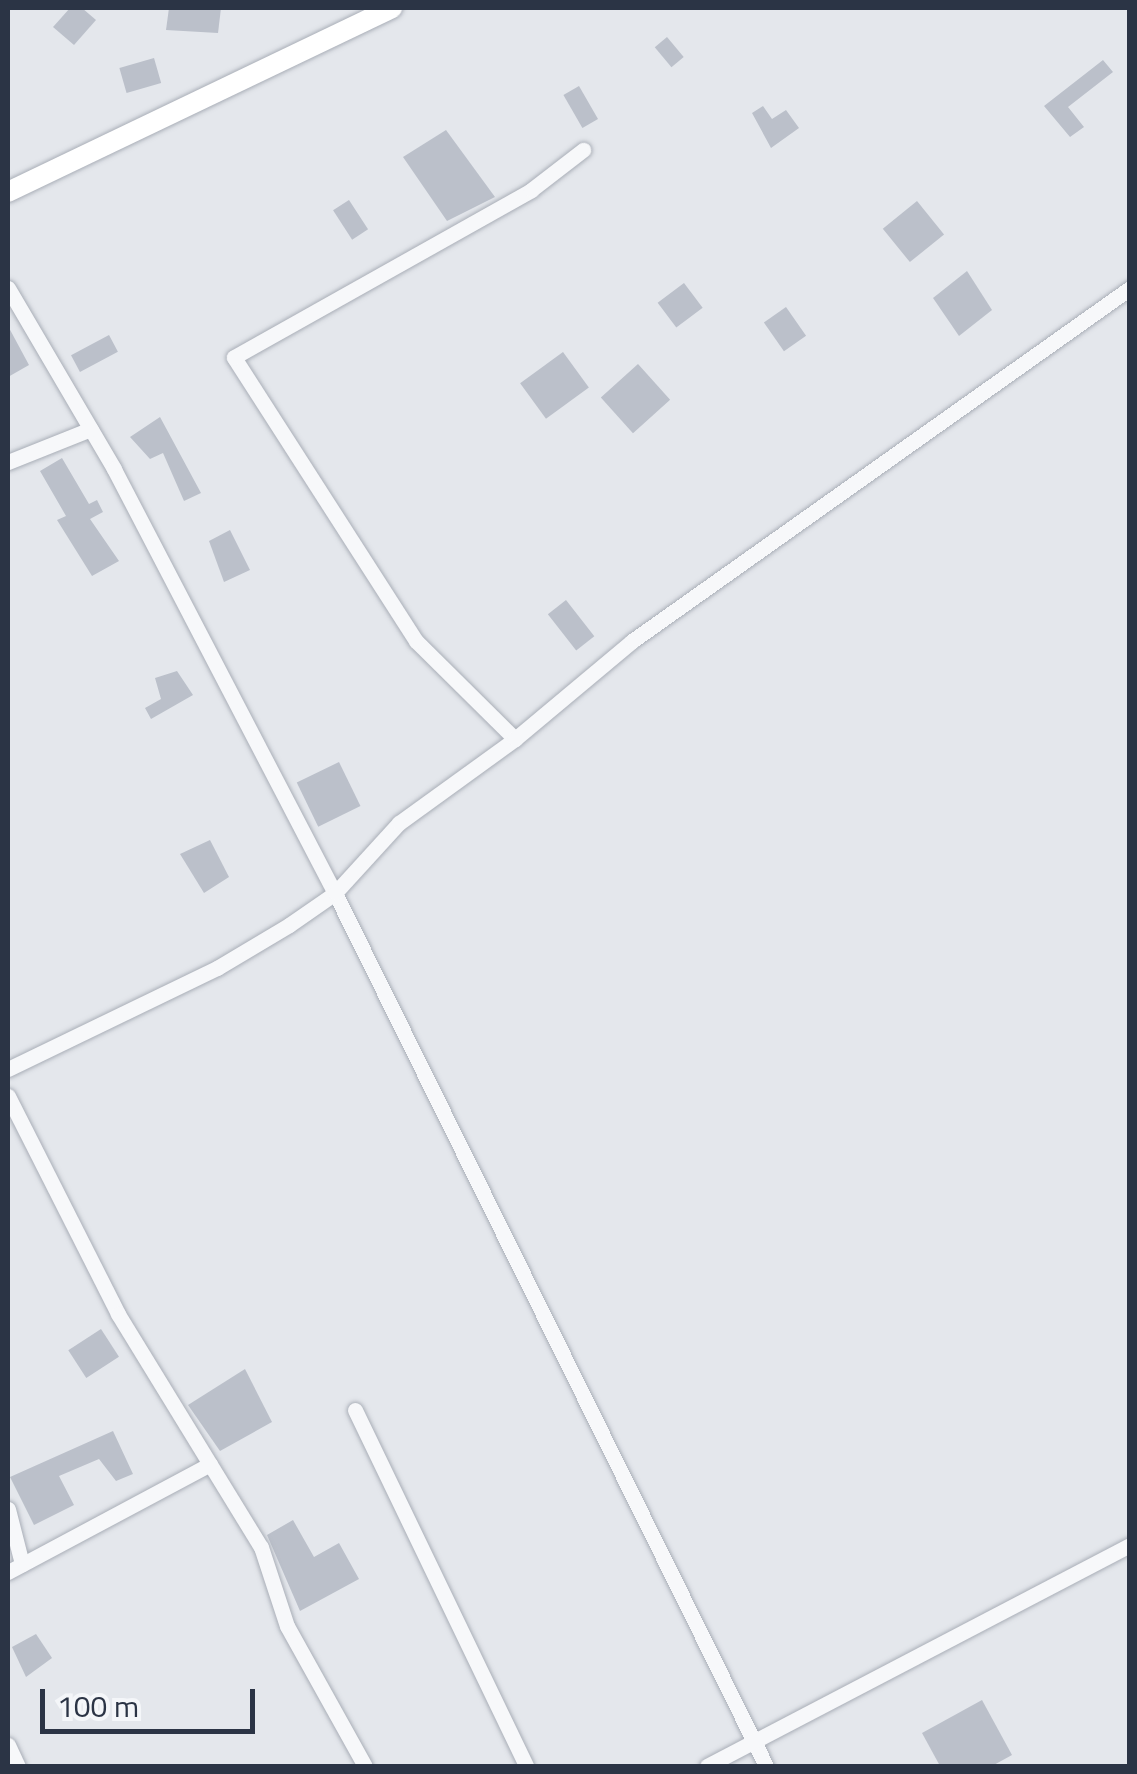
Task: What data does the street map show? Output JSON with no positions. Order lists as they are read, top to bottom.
{
  "scale_bar": "100 m"
}
